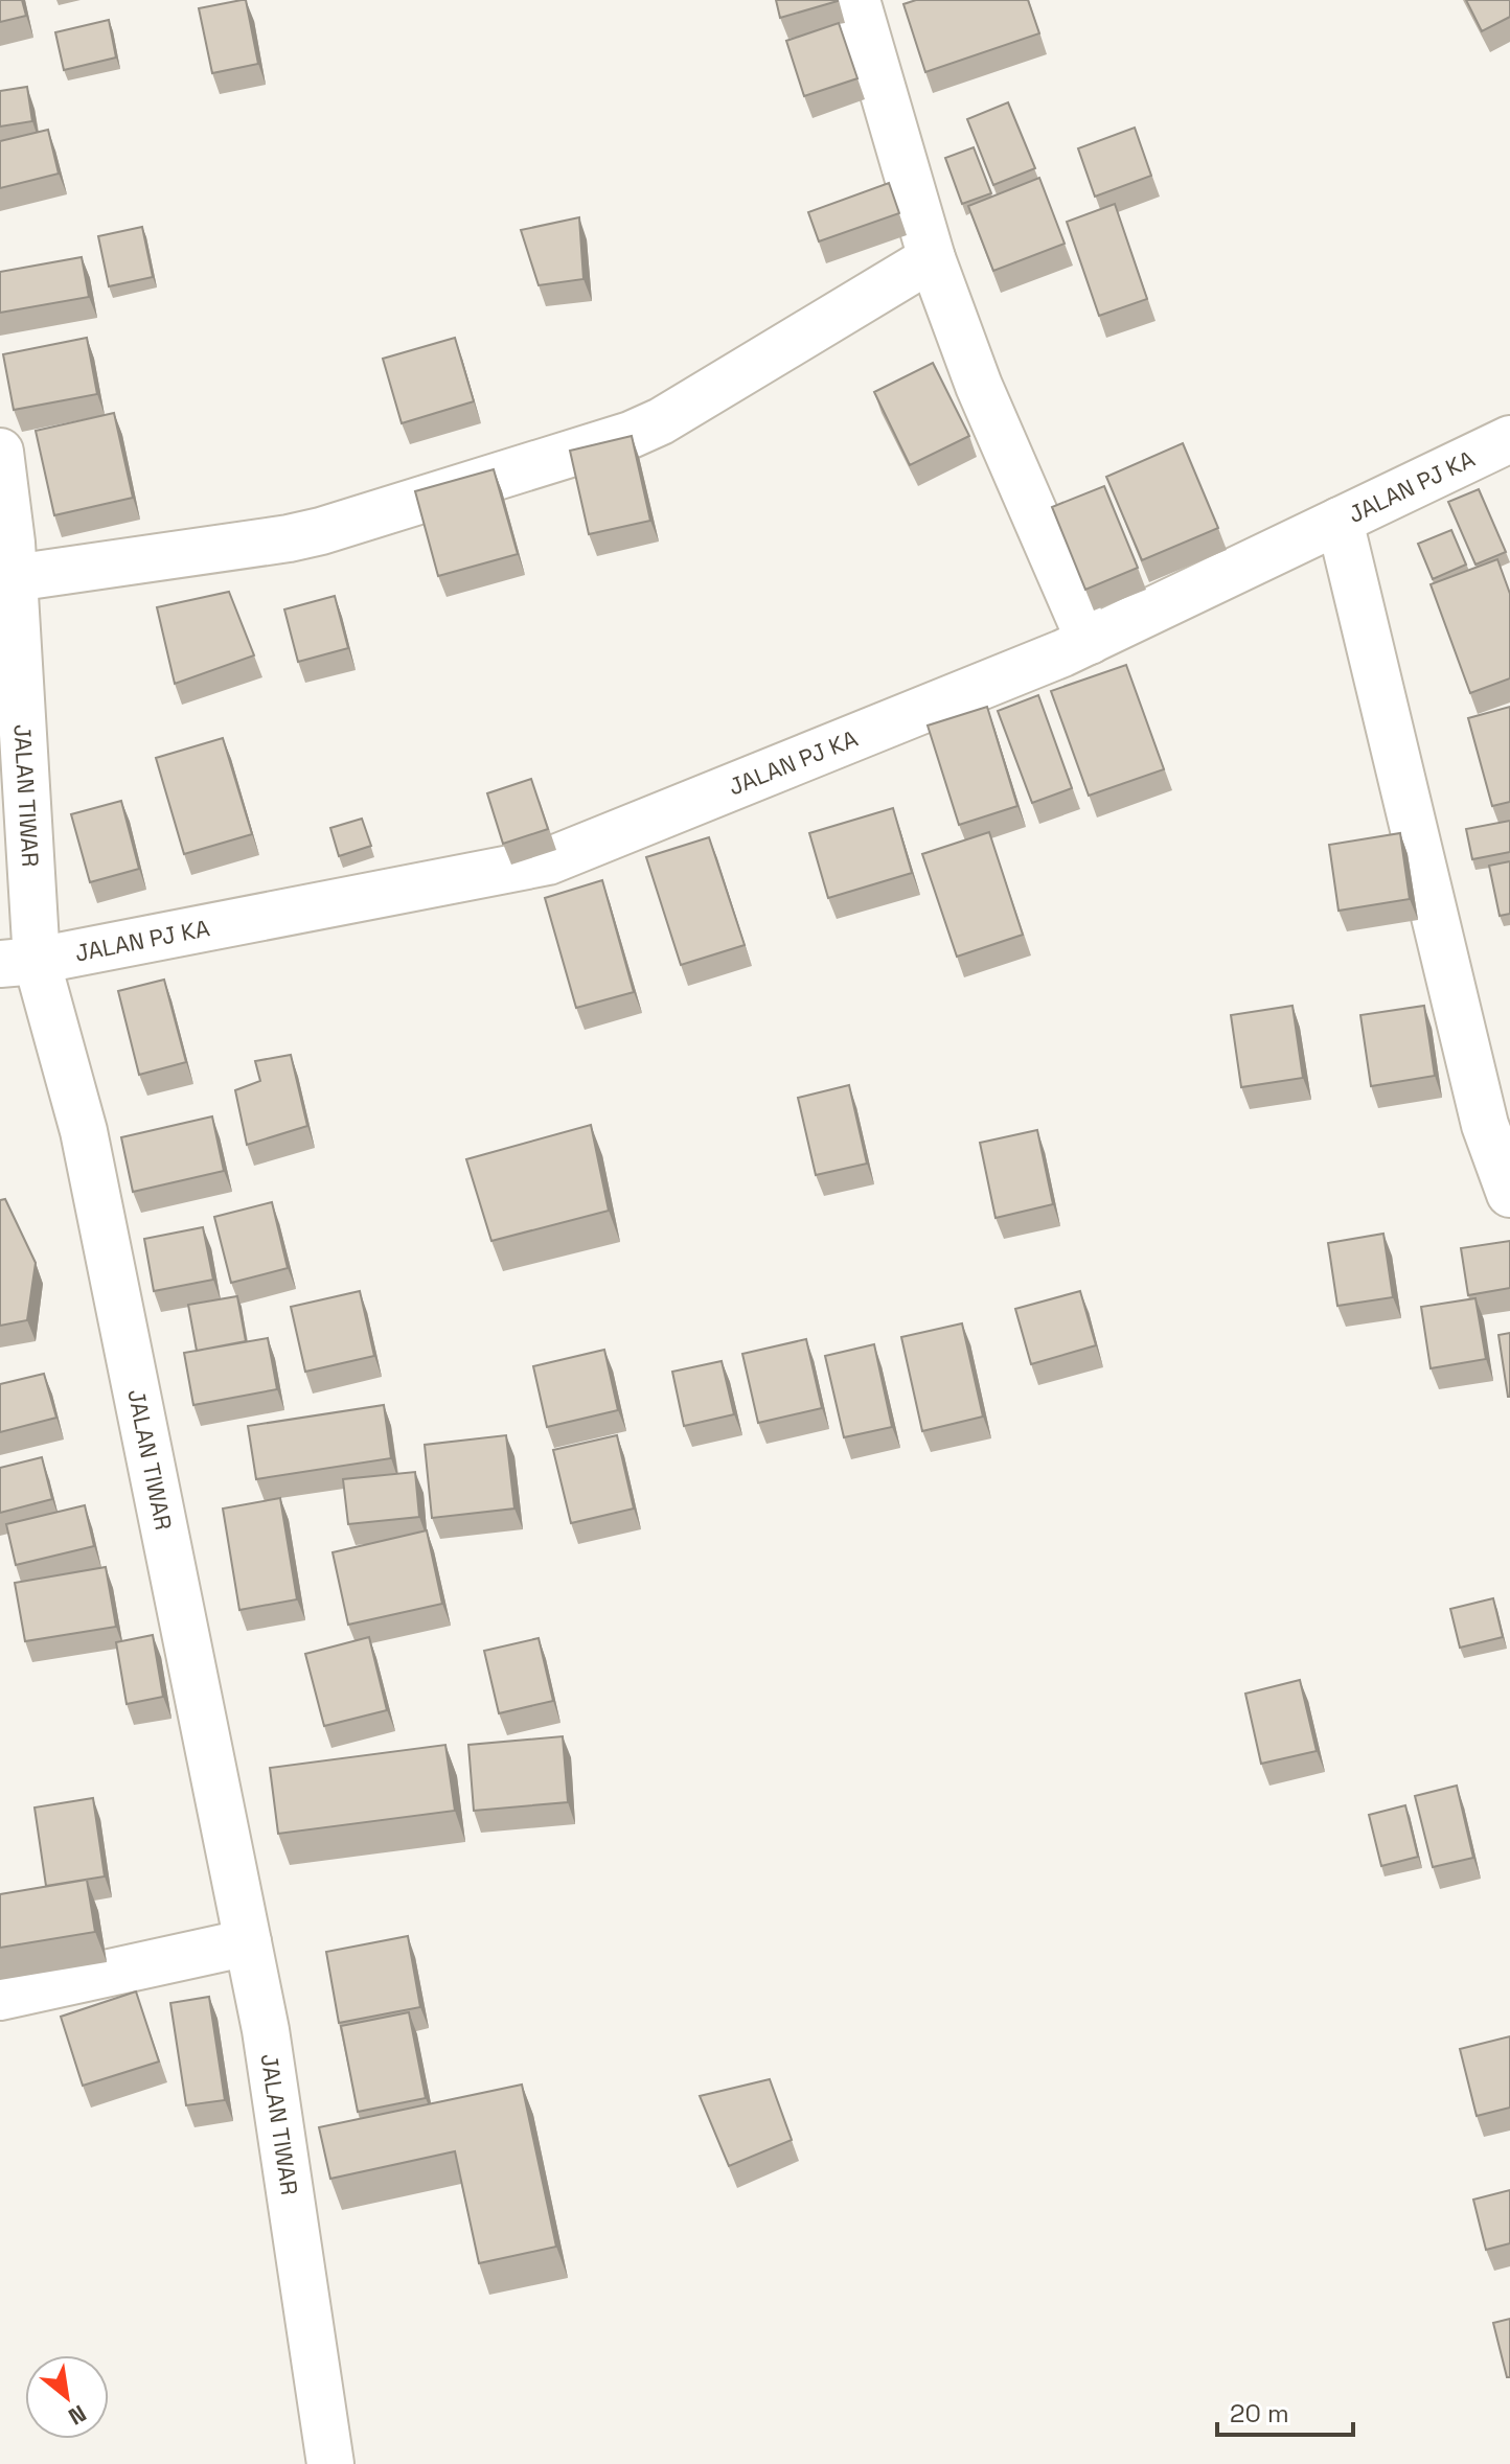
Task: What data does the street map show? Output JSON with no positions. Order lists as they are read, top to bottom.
{
  "streets": {
    "street": ["JALAN PJ KA", "JALAN TIWAR"]
  },
  "crossings": [
    ["JALAN PJ KA", "JALAN TIWAR"]
  ],
  "scale_bar": "20 m",
  "north": "bottom right"
}
